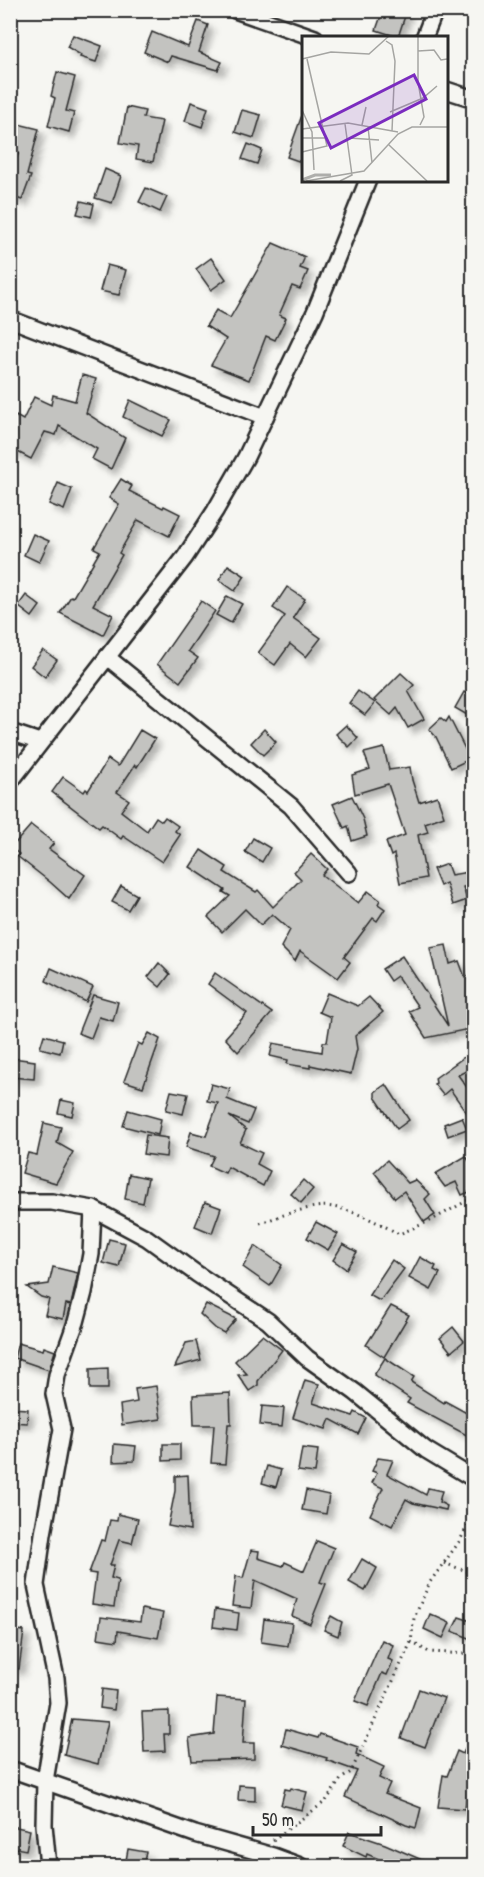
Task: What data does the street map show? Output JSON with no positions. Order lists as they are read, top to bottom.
{
  "scale_bar": "50 m"
}
